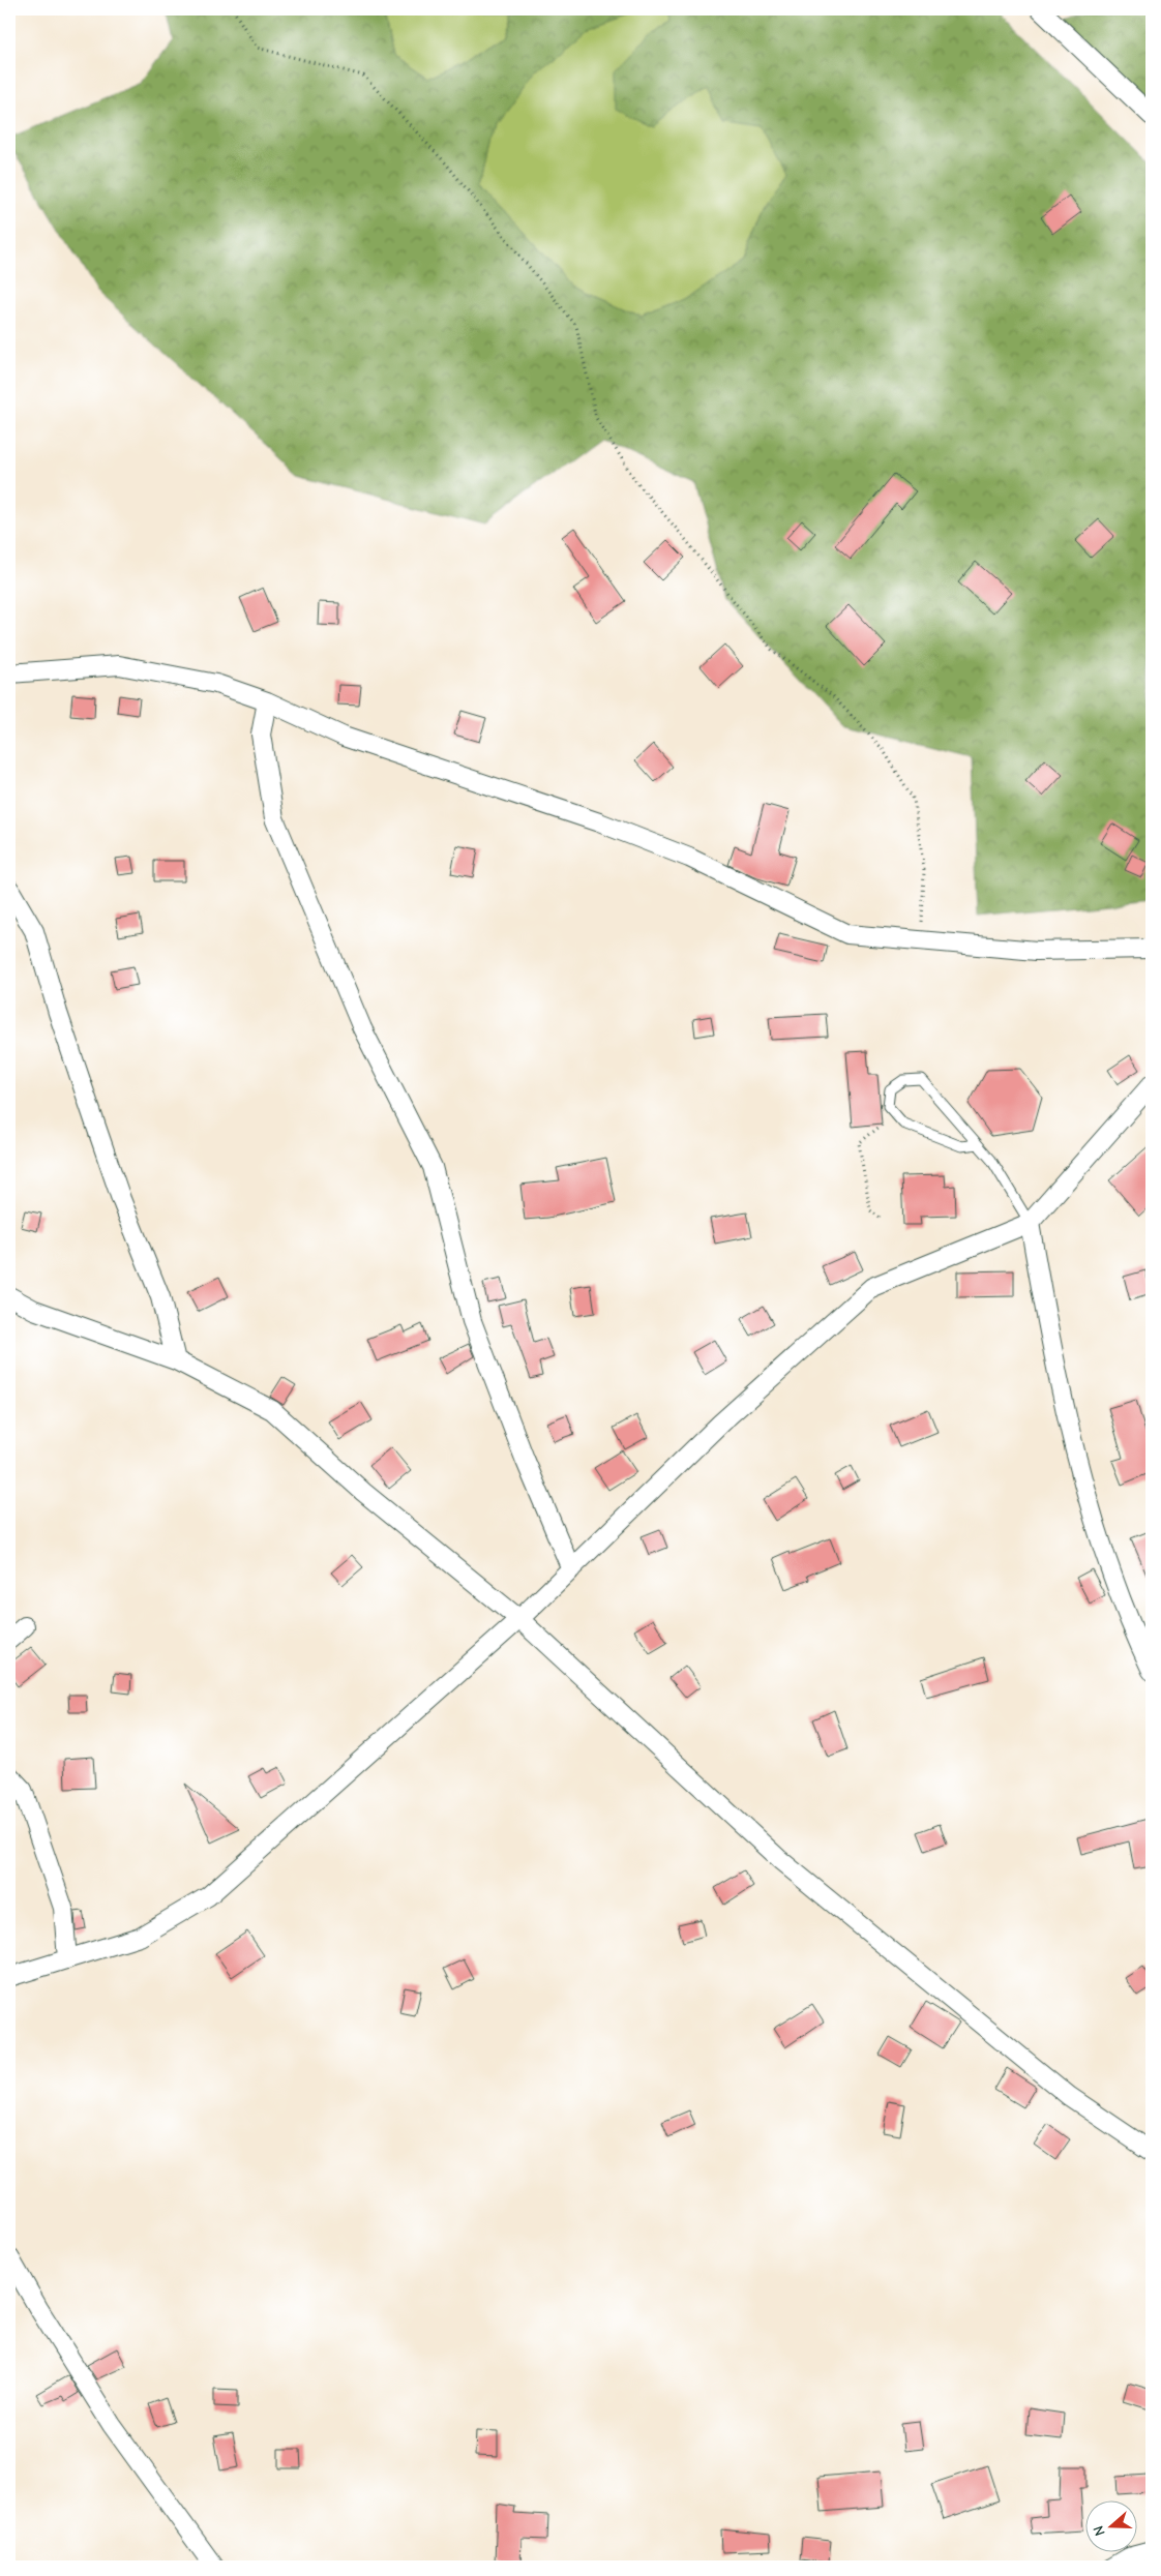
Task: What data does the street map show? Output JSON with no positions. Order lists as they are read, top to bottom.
{
  "north": "left"
}
